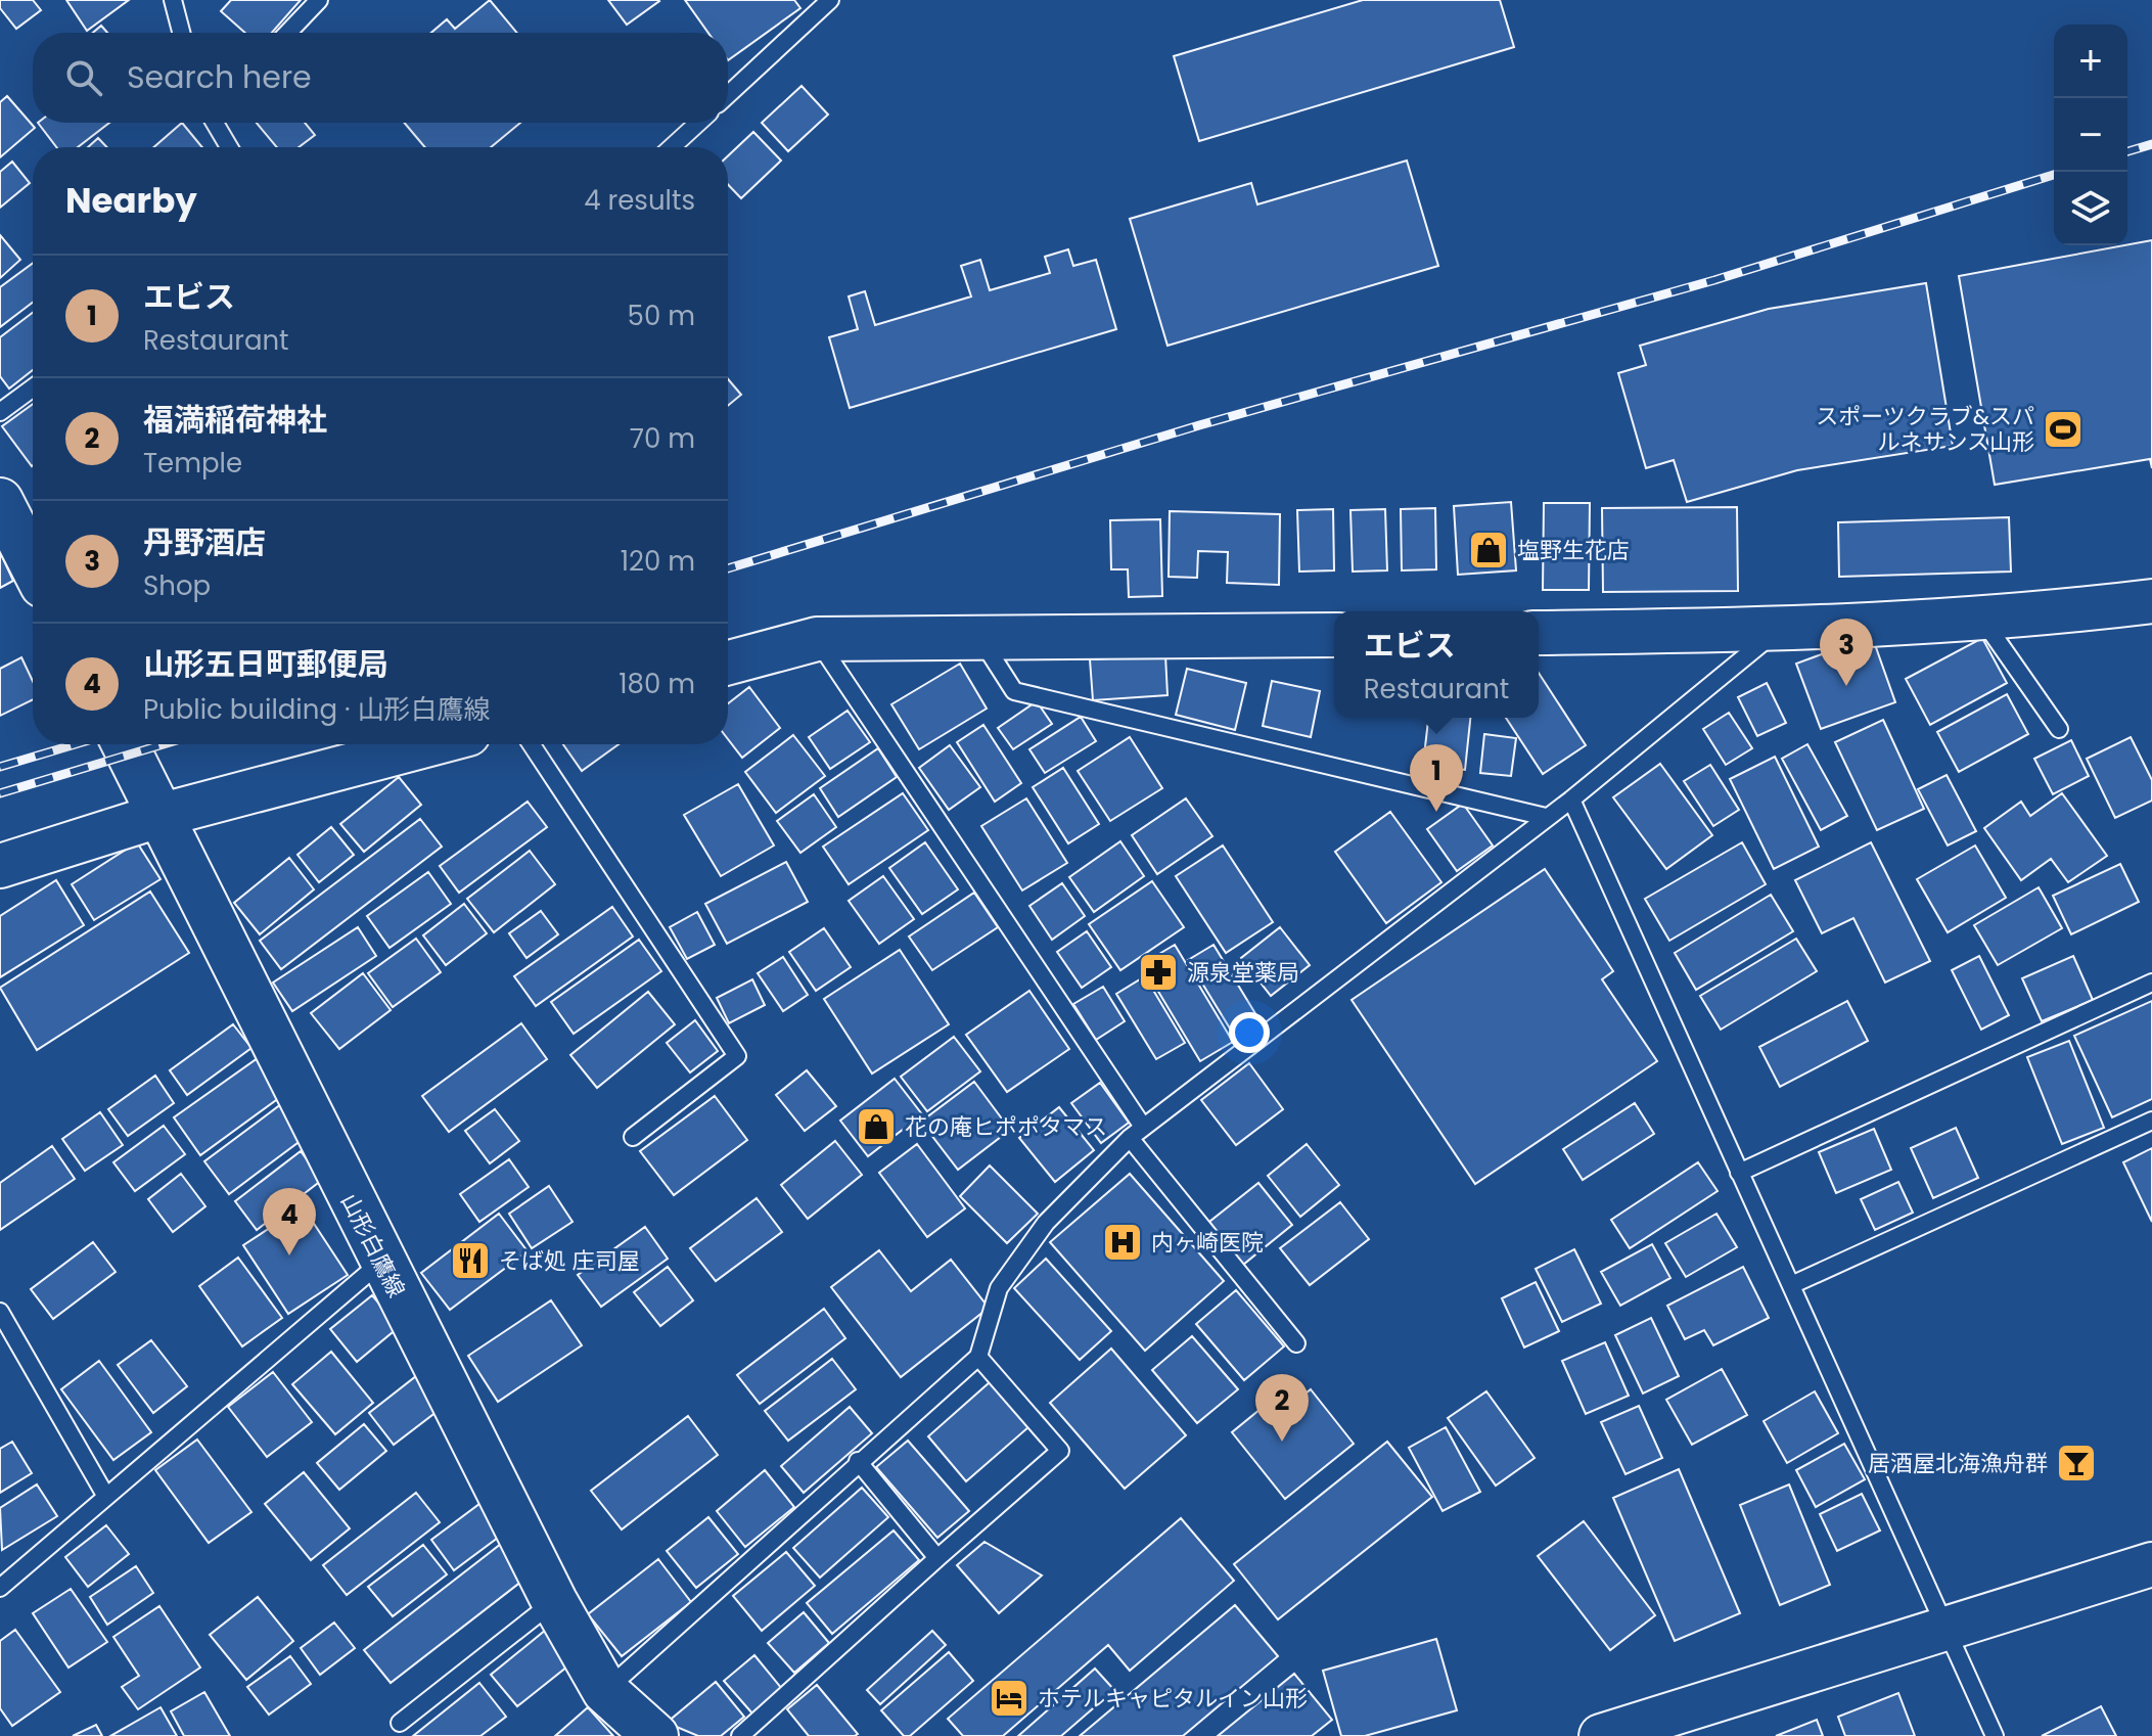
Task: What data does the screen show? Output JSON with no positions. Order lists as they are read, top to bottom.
{
  "streets": {
    "main road": ["山形白鷹線"]
  },
  "places": {
    "sports": ["スポーツクラブ&スパ ルネサンス山形"],
    "shop": ["塩野生花店", "花の庵ヒポポタマス"],
    "pharmacy": ["源泉堂薬局"],
    "hospital": ["内ヶ崎医院"],
    "restaurant": ["そば処 庄司屋"],
    "bar": ["居酒屋北海漁舟群"],
    "hotel": ["ホテルキャピタルイン山形"]
  },
  "page": {
    "map_buttons": ["+", "−"],
    "search": "Search here",
    "heading": ["Nearby", "4 results"],
    "list": [
      {
        "mark": "1",
        "name": "エビス",
        "note": "Restaurant",
        "value": "50 m"
      },
      {
        "mark": "2",
        "name": "福満稲荷神社",
        "note": "Temple",
        "value": "70 m"
      },
      {
        "mark": "3",
        "name": "丹野酒店",
        "note": "Shop",
        "value": "120 m"
      },
      {
        "mark": "4",
        "name": "山形五日町郵便局",
        "note": "Public building · 山形白鷹線",
        "value": "180 m"
      }
    ],
    "popup": ["エビス", "Restaurant"],
    "pins": [
      "3",
      "1",
      "4",
      "2"
    ]
  }
}
